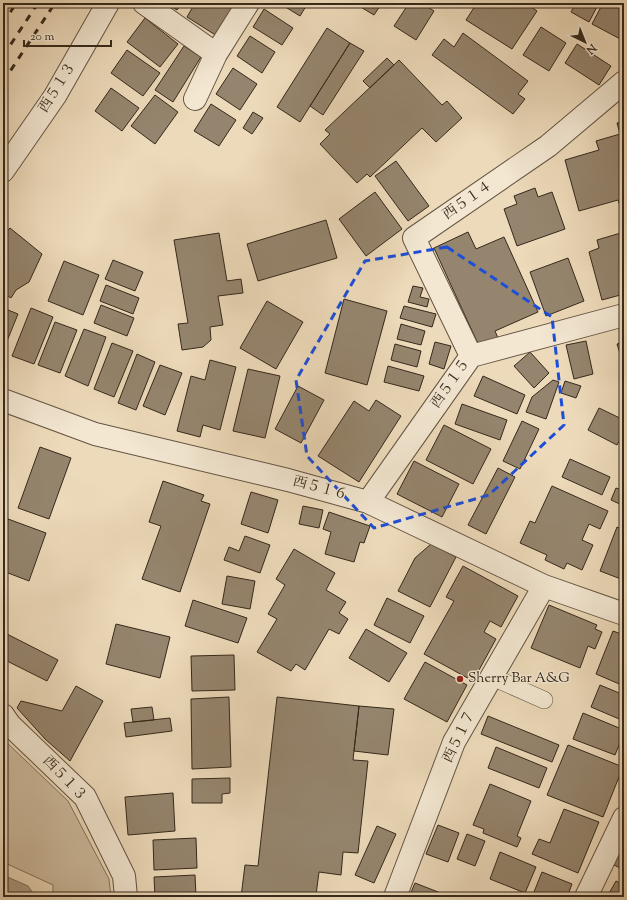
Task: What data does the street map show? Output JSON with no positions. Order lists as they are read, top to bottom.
{
  "streets": {
    "street": [
      "西５１３",
      "西５１４",
      "西５１５",
      "西５１６",
      "西５１７"
    ]
  },
  "crossings": [
    ["西５１４", "西５１５"],
    ["西５１５", "西５１６"],
    ["西５１６", "西５１７"]
  ],
  "places": ["Sherry Bar A&G"],
  "scale_bar": "20 m",
  "north": "bottom right"
}
